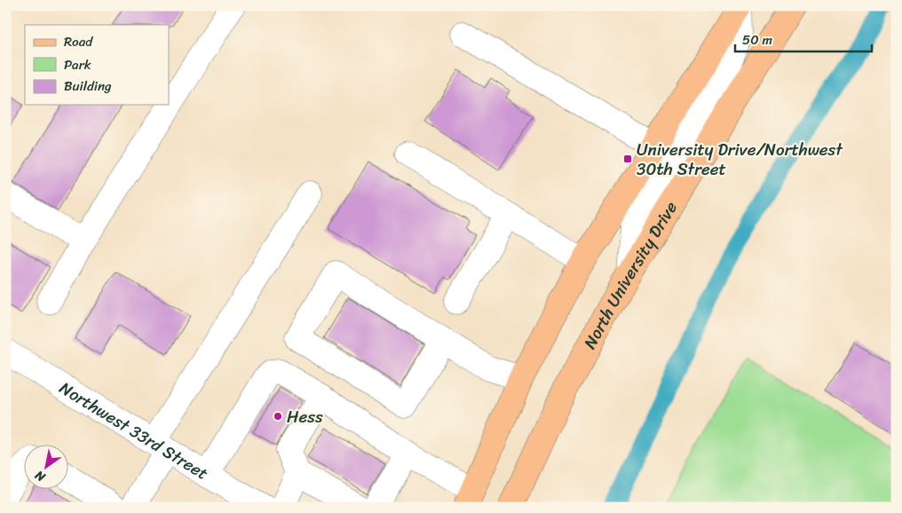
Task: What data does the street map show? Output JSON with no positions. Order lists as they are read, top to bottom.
{
  "streets": {
    "main road": ["North University Drive"],
    "street": ["Northwest 33rd Street"]
  },
  "places": {
    "transit": ["University Drive/Northwest 30th Street"],
    "other": ["Hess"]
  },
  "legend": ["Road", "Park", "Building"],
  "scale_bar": "50 m",
  "north": "bottom left"
}
